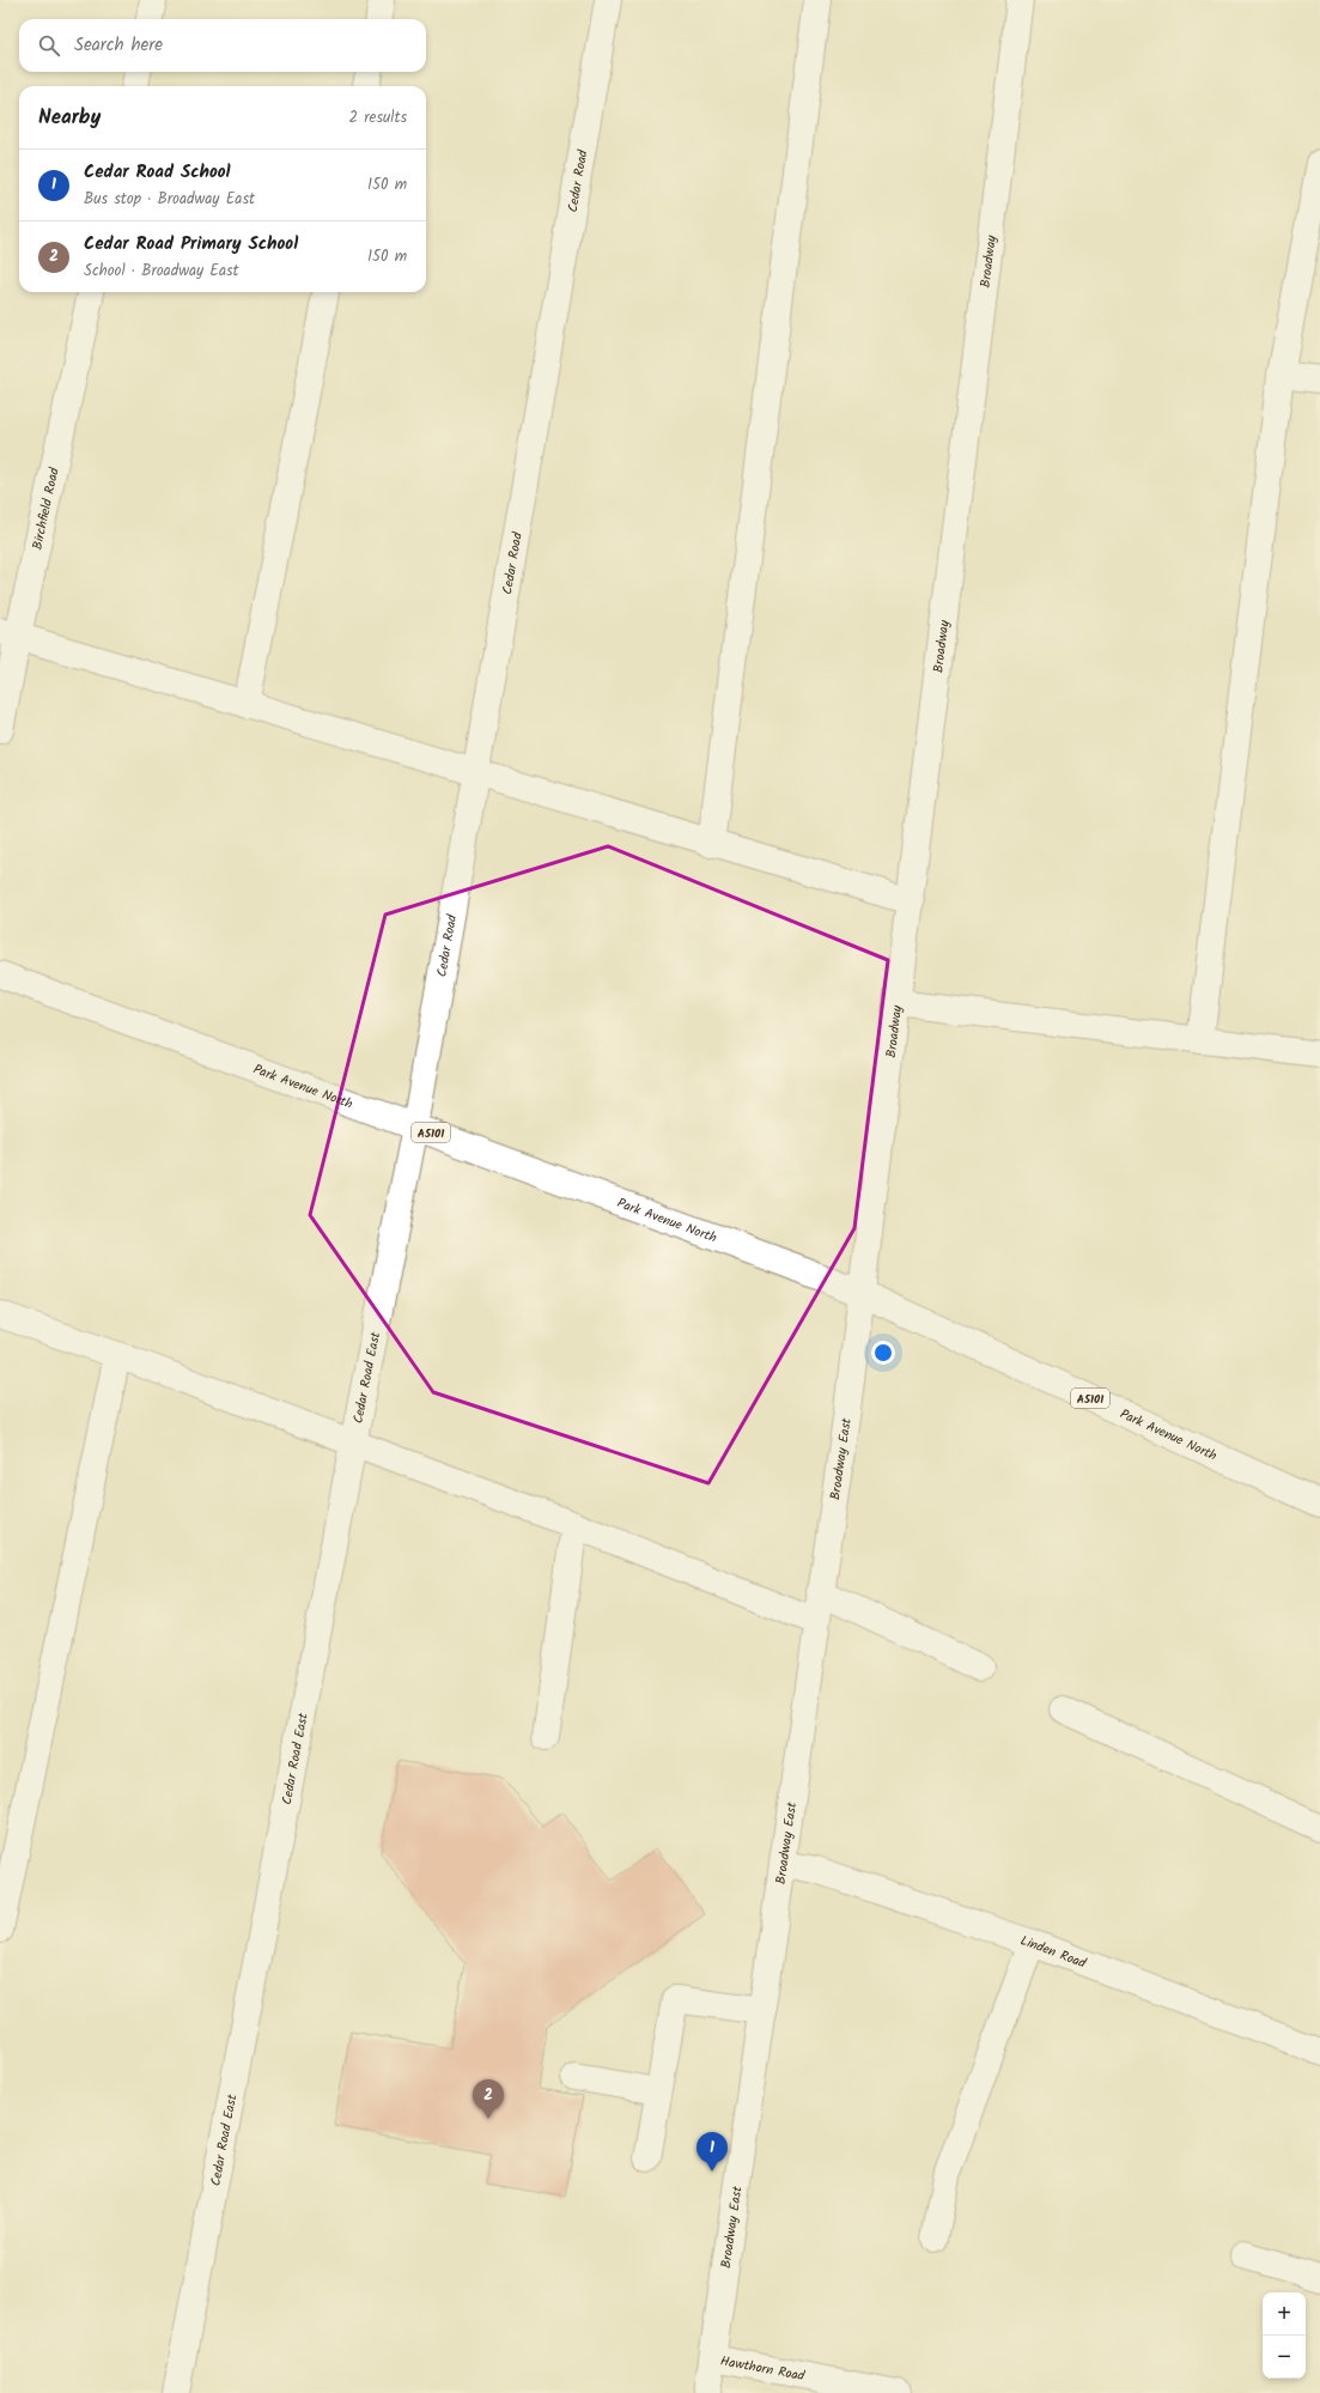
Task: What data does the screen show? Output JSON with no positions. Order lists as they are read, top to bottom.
{
  "streets": {
    "street": [
      "Cedar Road",
      "Broadway",
      "Birchfield Road",
      "Park Avenue North",
      "A5101",
      "Cedar Road East",
      "Broadway East",
      "Linden Road",
      "Hawthorn Road"
    ]
  },
  "crossings": [
    ["Cedar Road", "Park Avenue North"],
    ["Cedar Road", "Cedar Road East"],
    ["Broadway", "Park Avenue North"],
    ["Broadway", "Broadway East"],
    ["Park Avenue North", "Cedar Road East"],
    ["Park Avenue North", "Broadway East"],
    ["Broadway East", "Linden Road"],
    ["Broadway East", "Hawthorn Road"]
  ],
  "page": {
    "search": "Search here",
    "heading": ["Nearby", "2 results"],
    "list": [
      {
        "mark": "1",
        "name": "Cedar Road School",
        "note": "Bus stop · Broadway East",
        "value": "150 m"
      },
      {
        "mark": "2",
        "name": "Cedar Road Primary School",
        "note": "School · Broadway East",
        "value": "150 m"
      }
    ],
    "pins": ["2", "1"],
    "map_buttons": ["+", "−"]
  }
}
